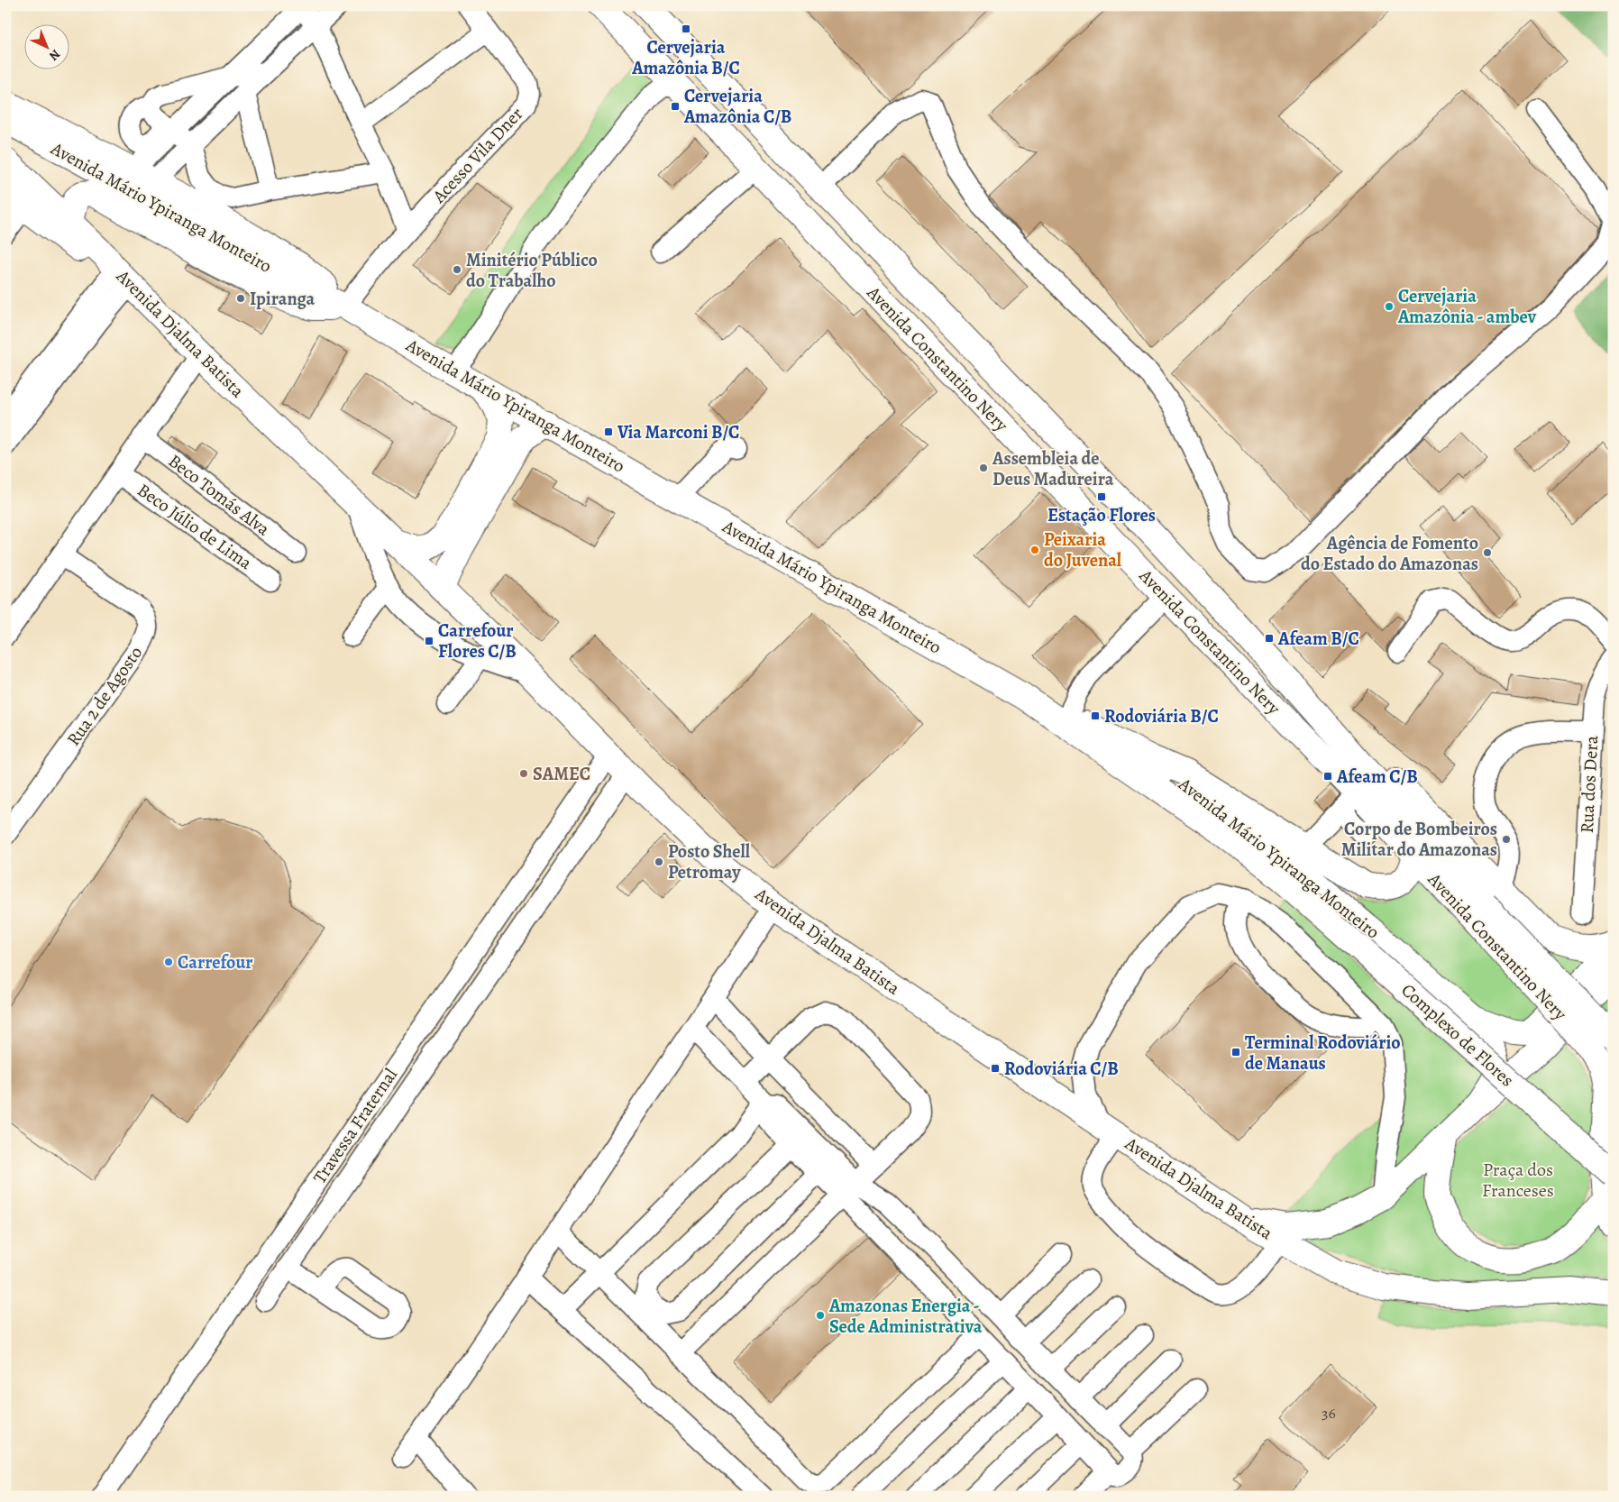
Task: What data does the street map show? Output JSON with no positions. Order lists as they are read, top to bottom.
{
  "streets": {
    "main road": [
      "Avenida Mário Ypiranga Monteiro",
      "Avenida Djalma Batista",
      "Avenida Constantino Nery",
      "Complexo de Flores"
    ],
    "street": [
      "Acesso Vila Dner",
      "Beco Tomás Alva",
      "Beco Júlio de Lima",
      "Rua 2 de Agosto",
      "Rua dos Dera",
      "Travessa Fraternal"
    ]
  },
  "crossings": [
    ["Acesso Vila Dner", "Avenida Mário Ypiranga Monteiro"],
    ["Avenida Mário Ypiranga Monteiro", "Complexo de Flores"],
    ["Avenida Djalma Batista", "Travessa Fraternal"],
    ["Avenida Constantino Nery", "Complexo de Flores"]
  ],
  "parks": ["Praça dos Franceses"],
  "places": {
    "transit": [
      "Cervejaria Amazônia B/C",
      "Cervejaria Amazônia C/B",
      "Via Marconi B/C",
      "Estação Flores",
      "Afeam B/C",
      "Carrefour Flores C/B",
      "Rodoviária B/C",
      "Afeam C/B",
      "Terminal Rodoviário de Manaus",
      "Rodoviária C/B"
    ],
    "other": [
      "Minitério Público do Trabalho",
      "Ipiranga",
      "Cervejaria Amazônia - ambev",
      "Assembleia de Deus Madureira",
      "Peixaria do Juvenal",
      "Agência de Fomento do Estado do Amazonas",
      "SAMEC",
      "Corpo de Bombeiros Militar do Amazonas",
      "Posto Shell Petromay",
      "Carrefour",
      "Amazonas Energia - Sede Administrativa"
    ]
  },
  "house_numbers": ["36"],
  "north": "bottom right"
}
